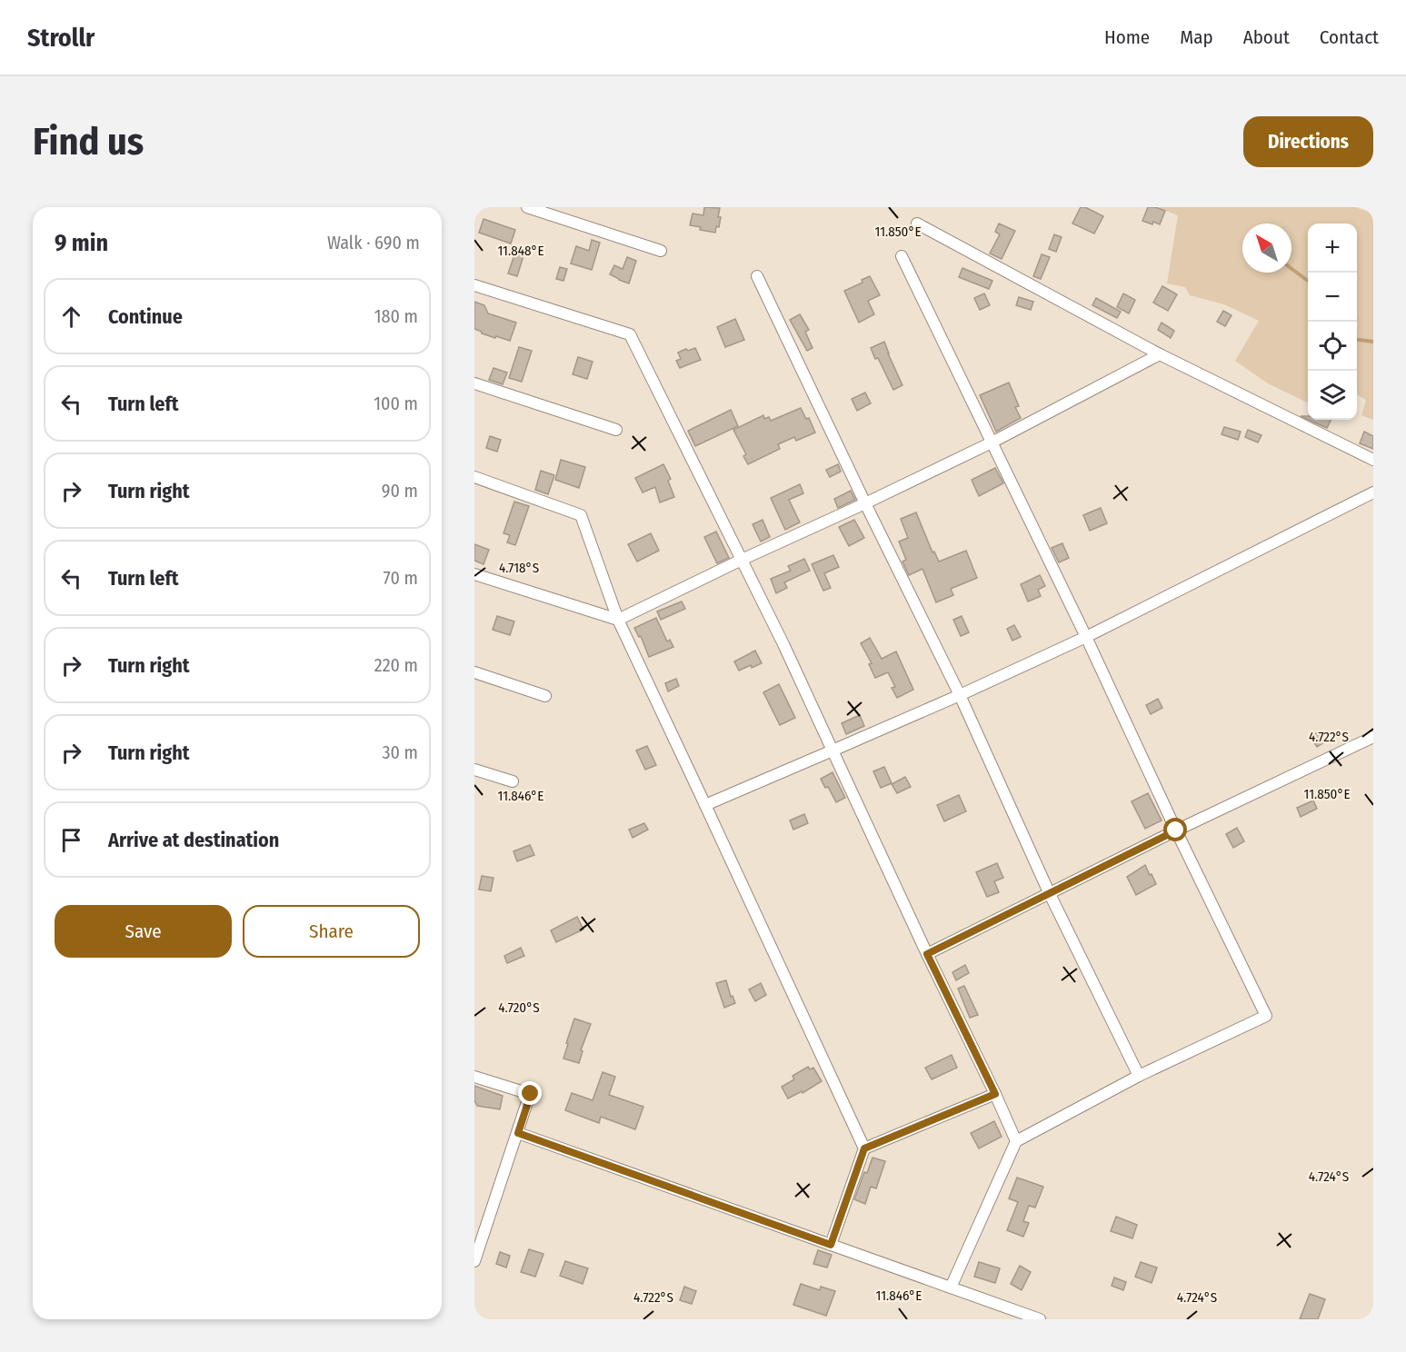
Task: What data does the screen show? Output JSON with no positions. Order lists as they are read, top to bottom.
{
  "north": "top left",
  "page": {
    "header": "Strollr",
    "nav": [
      "Home",
      "Map",
      "About",
      "Contact"
    ],
    "buttons": [
      "Directions",
      ["Save", "Share"]
    ],
    "title": "Find us",
    "heading": ["9 min", "Walk · 690 m"],
    "map_buttons": ["+", "−"],
    "list": [
      ["Continue", "180 m"],
      ["Turn left", "100 m"],
      ["Turn right", "90 m"],
      ["Turn left", "70 m"],
      ["Turn right", "220 m"],
      ["Turn right", "30 m"],
      "Arrive at destination"
    ]
  },
  "coordinates": [
    "11.850°E",
    "11.848°E",
    "4.718°S",
    "4.722°S",
    "11.846°E",
    "4.720°S",
    "4.724°S"
  ]
}
